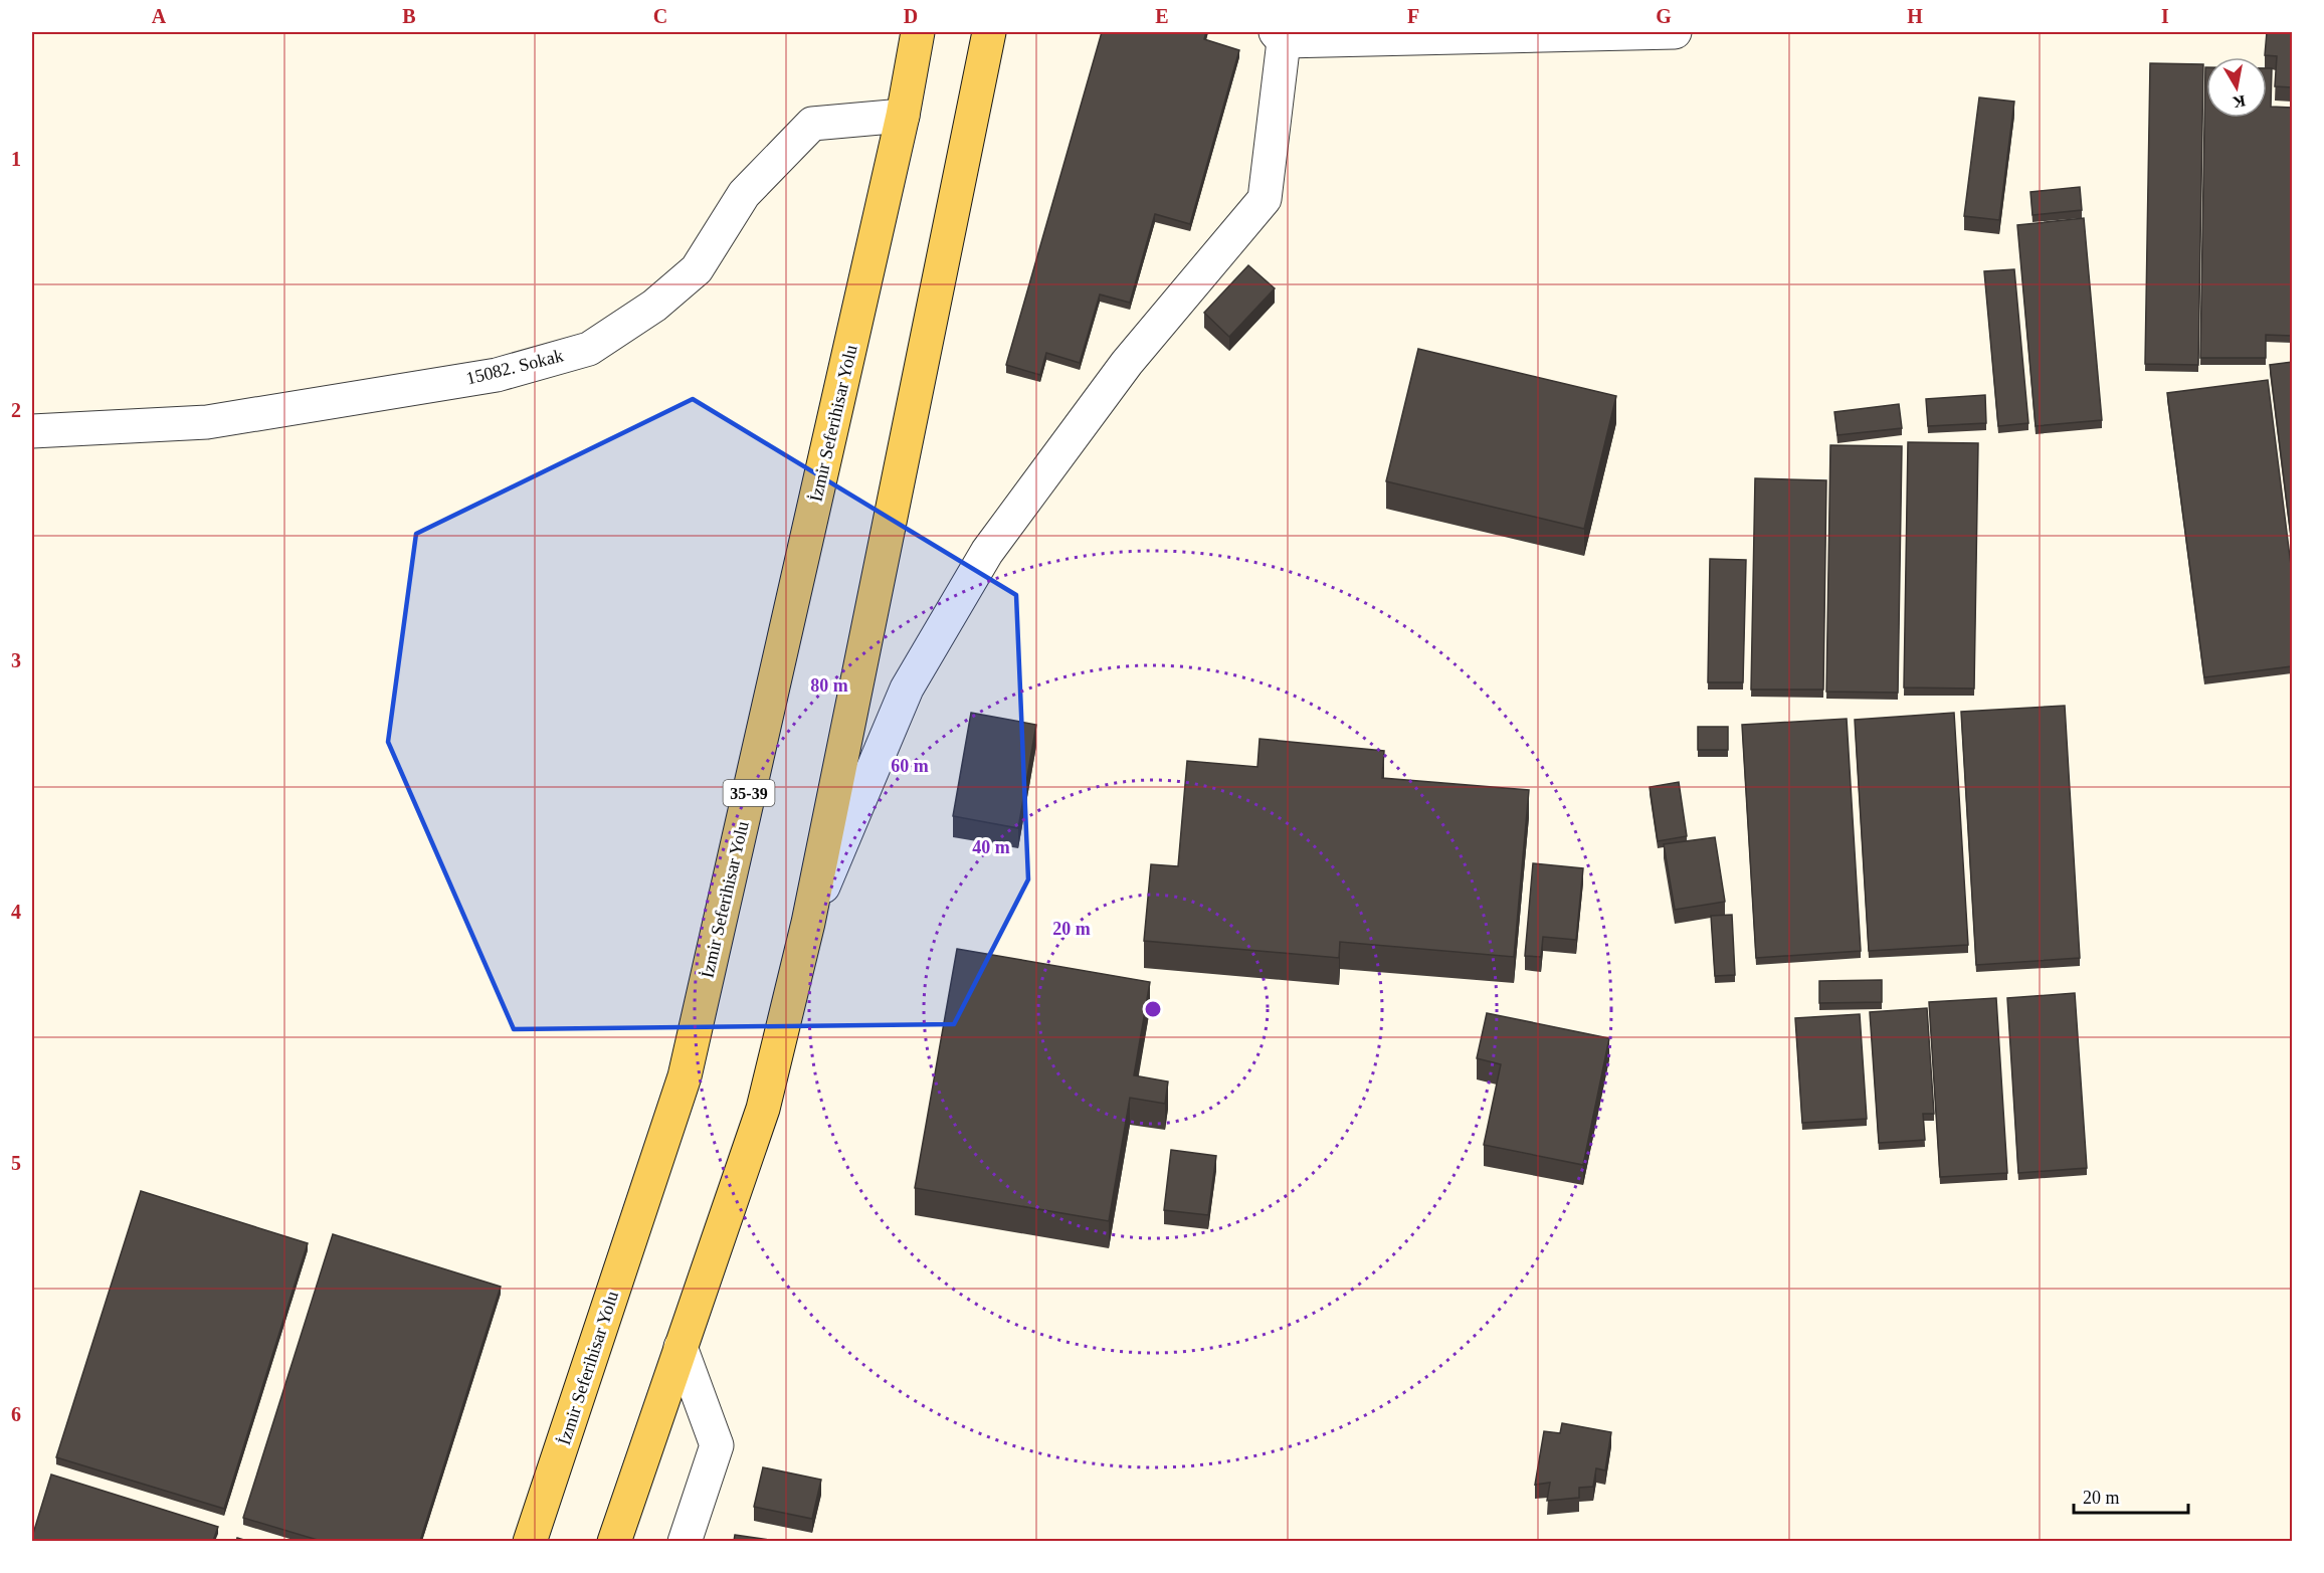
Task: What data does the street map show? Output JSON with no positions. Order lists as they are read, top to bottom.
{
  "streets": {
    "main road": ["İzmir Seferihisar Yolu", "35-39"],
    "street": ["15082. Sokak"]
  },
  "crossings": [
    ["15082. Sokak", "İzmir Seferihisar Yolu"]
  ],
  "scale_bar": "20 m",
  "north": "bottom",
  "grid": {
    "columns": [
      "A",
      "B",
      "C",
      "D",
      "E",
      "F",
      "G",
      "H",
      "I"
    ],
    "rows": [
      "1",
      "2",
      "3",
      "4",
      "5",
      "6"
    ]
  },
  "rings": [
    "80 m",
    "60 m",
    "40 m",
    "20 m"
  ]
}
